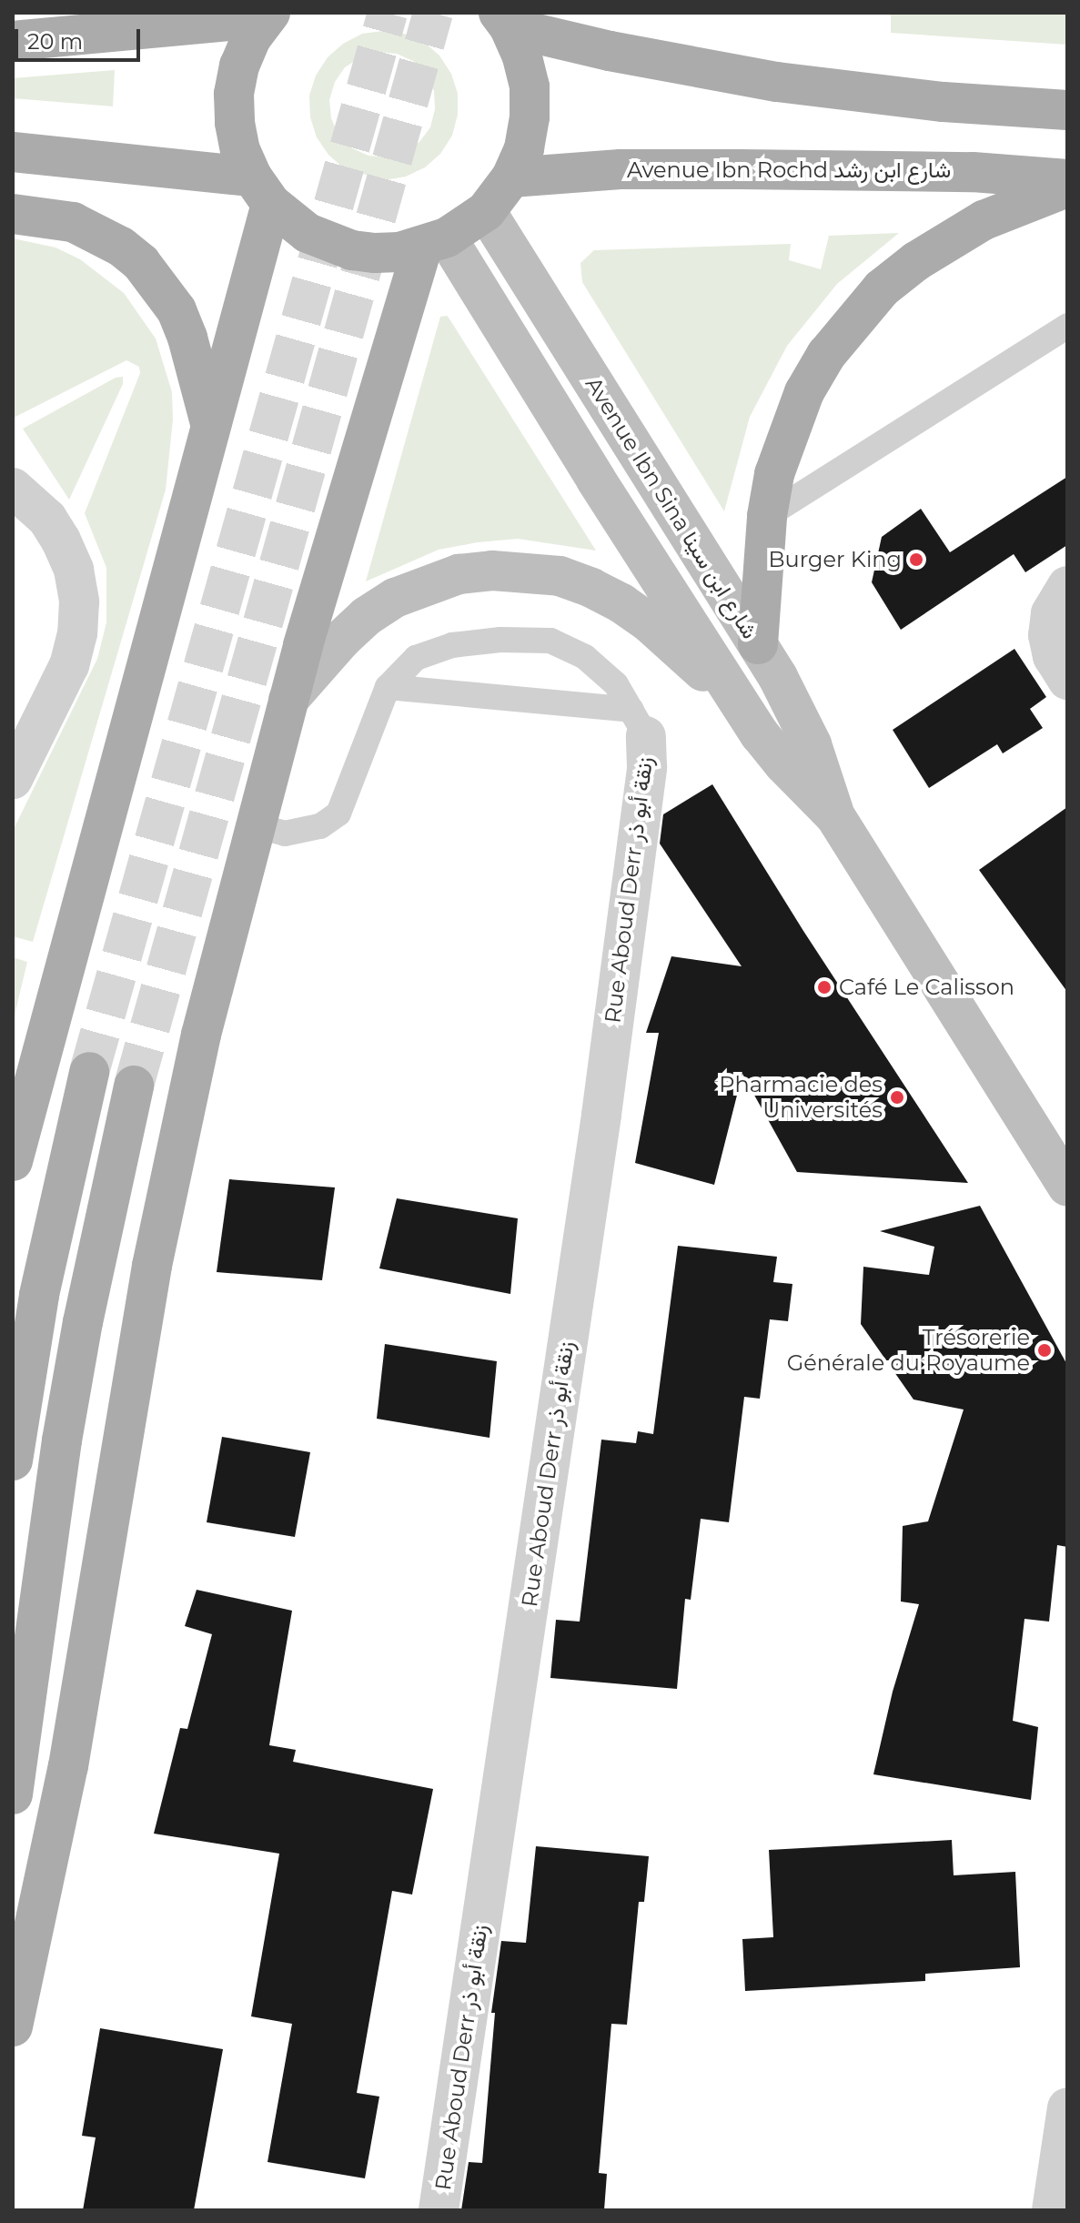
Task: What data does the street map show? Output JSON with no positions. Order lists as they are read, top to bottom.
{
  "streets": {
    "main road": ["Avenue Ibn Rochd شارع ابن رشد", "Avenue Ibn Sina شارع ابن سينا"],
    "street": ["Rue Aboud Derr زنقة أبو ذر"]
  },
  "places": [
    "Burger King",
    "Café Le Calisson",
    "Pharmacie des Universités",
    "Trésorerie Générale du Royaume"
  ],
  "scale_bar": "20 m"
}
